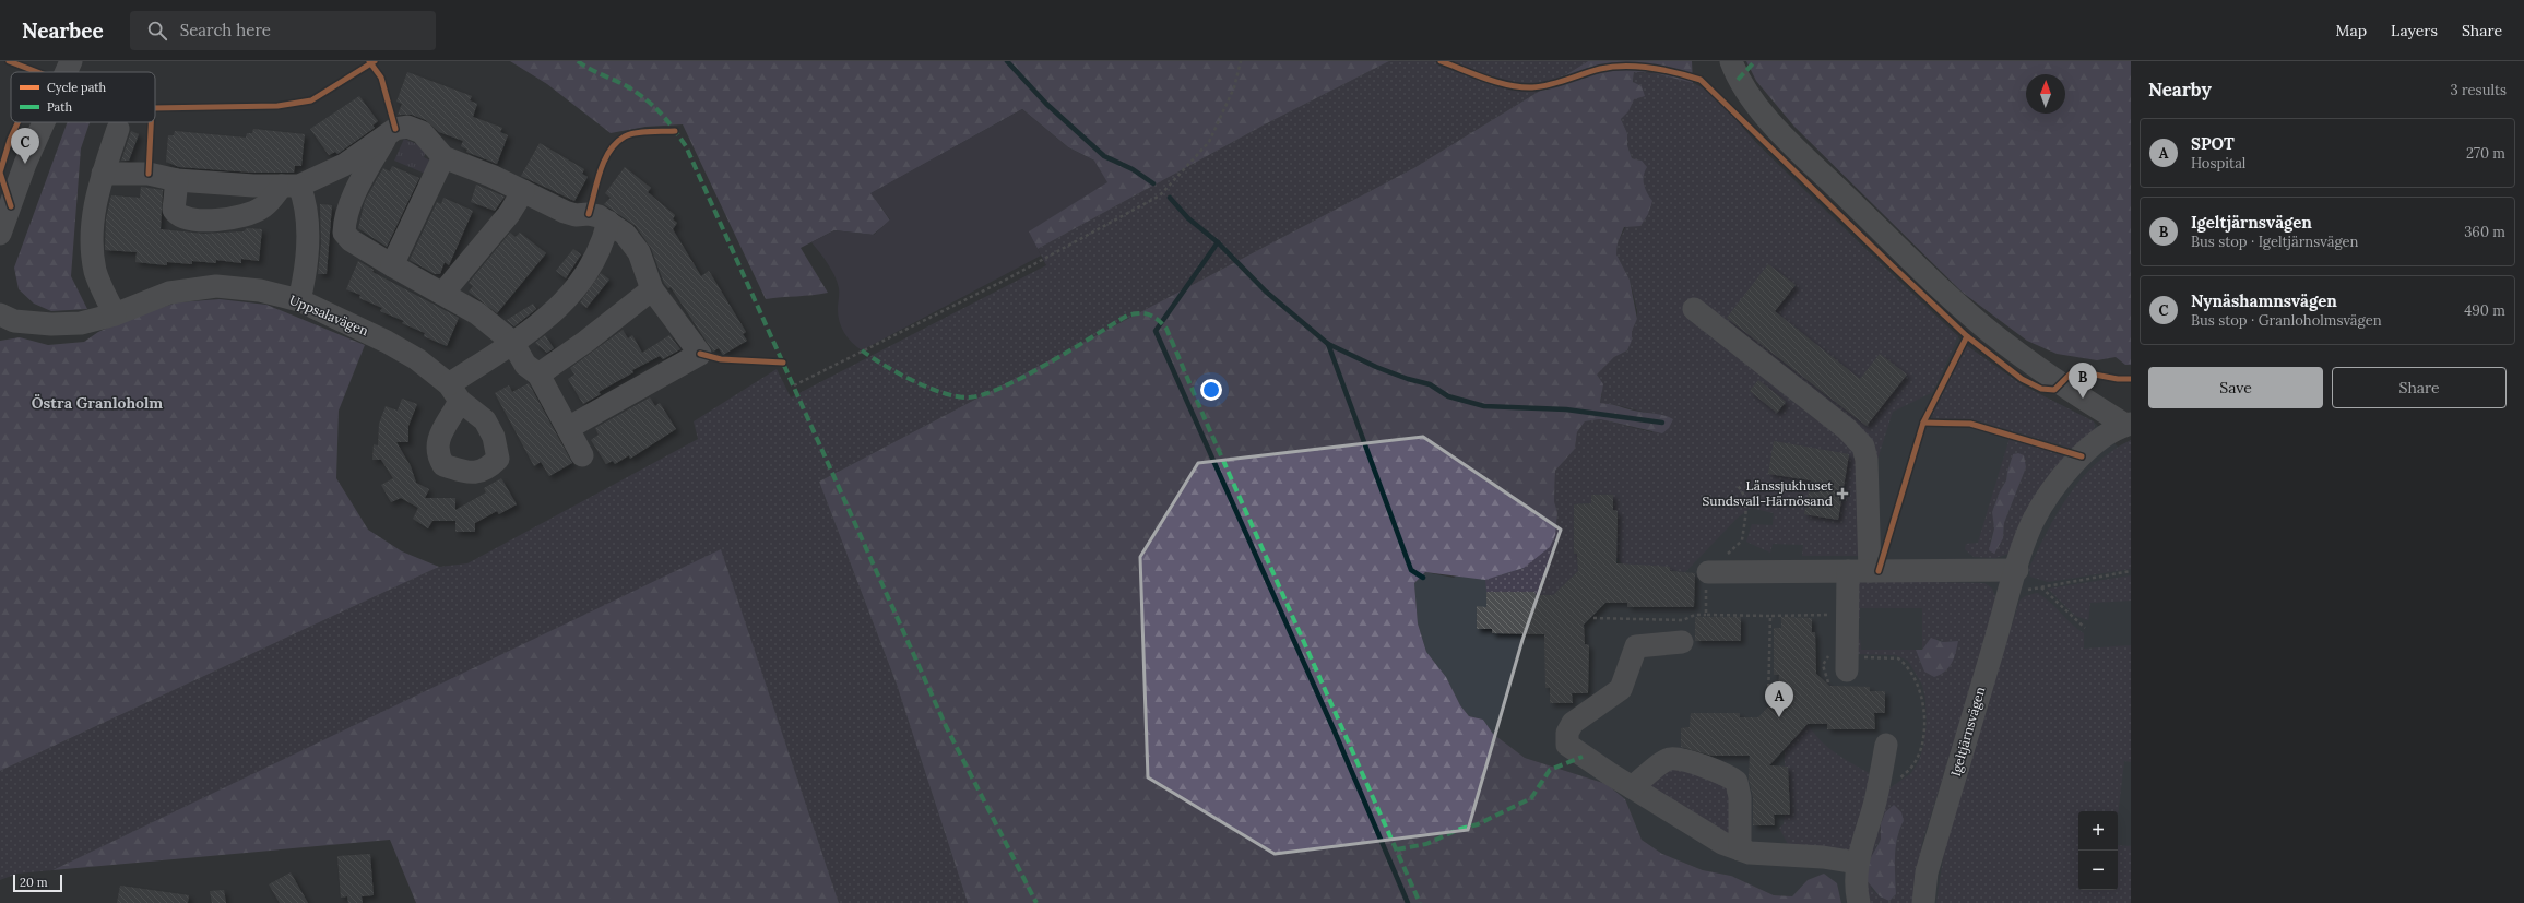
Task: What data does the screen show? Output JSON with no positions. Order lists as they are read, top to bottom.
{
  "streets": {
    "street": ["Uppsalavägen", "Igeltjärnsvägen"]
  },
  "districts": ["Östra Granloholm"],
  "places": {
    "health": ["Länssjukhuset Sundsvall-Härnösand"]
  },
  "legend": ["Cycle path", "Path"],
  "scale_bar": "20 m",
  "north": "top",
  "page": {
    "header": "Nearbee",
    "search": "Search here",
    "nav": ["Map", "Layers", "Share"],
    "heading": ["Nearby", "3 results"],
    "list": [
      {
        "mark": "A",
        "name": "SPOT",
        "note": "Hospital",
        "value": "270 m"
      },
      {
        "mark": "B",
        "name": "Igeltjärnsvägen",
        "note": "Bus stop · Igeltjärnsvägen",
        "value": "360 m"
      },
      {
        "mark": "C",
        "name": "Nynäshamnsvägen",
        "note": "Bus stop · Granloholmsvägen",
        "value": "490 m"
      }
    ],
    "pins": ["C", "B", "A"],
    "buttons": ["Save", "Share"],
    "map_buttons": ["+", "−"],
    "scale": "20 m"
  }
}
